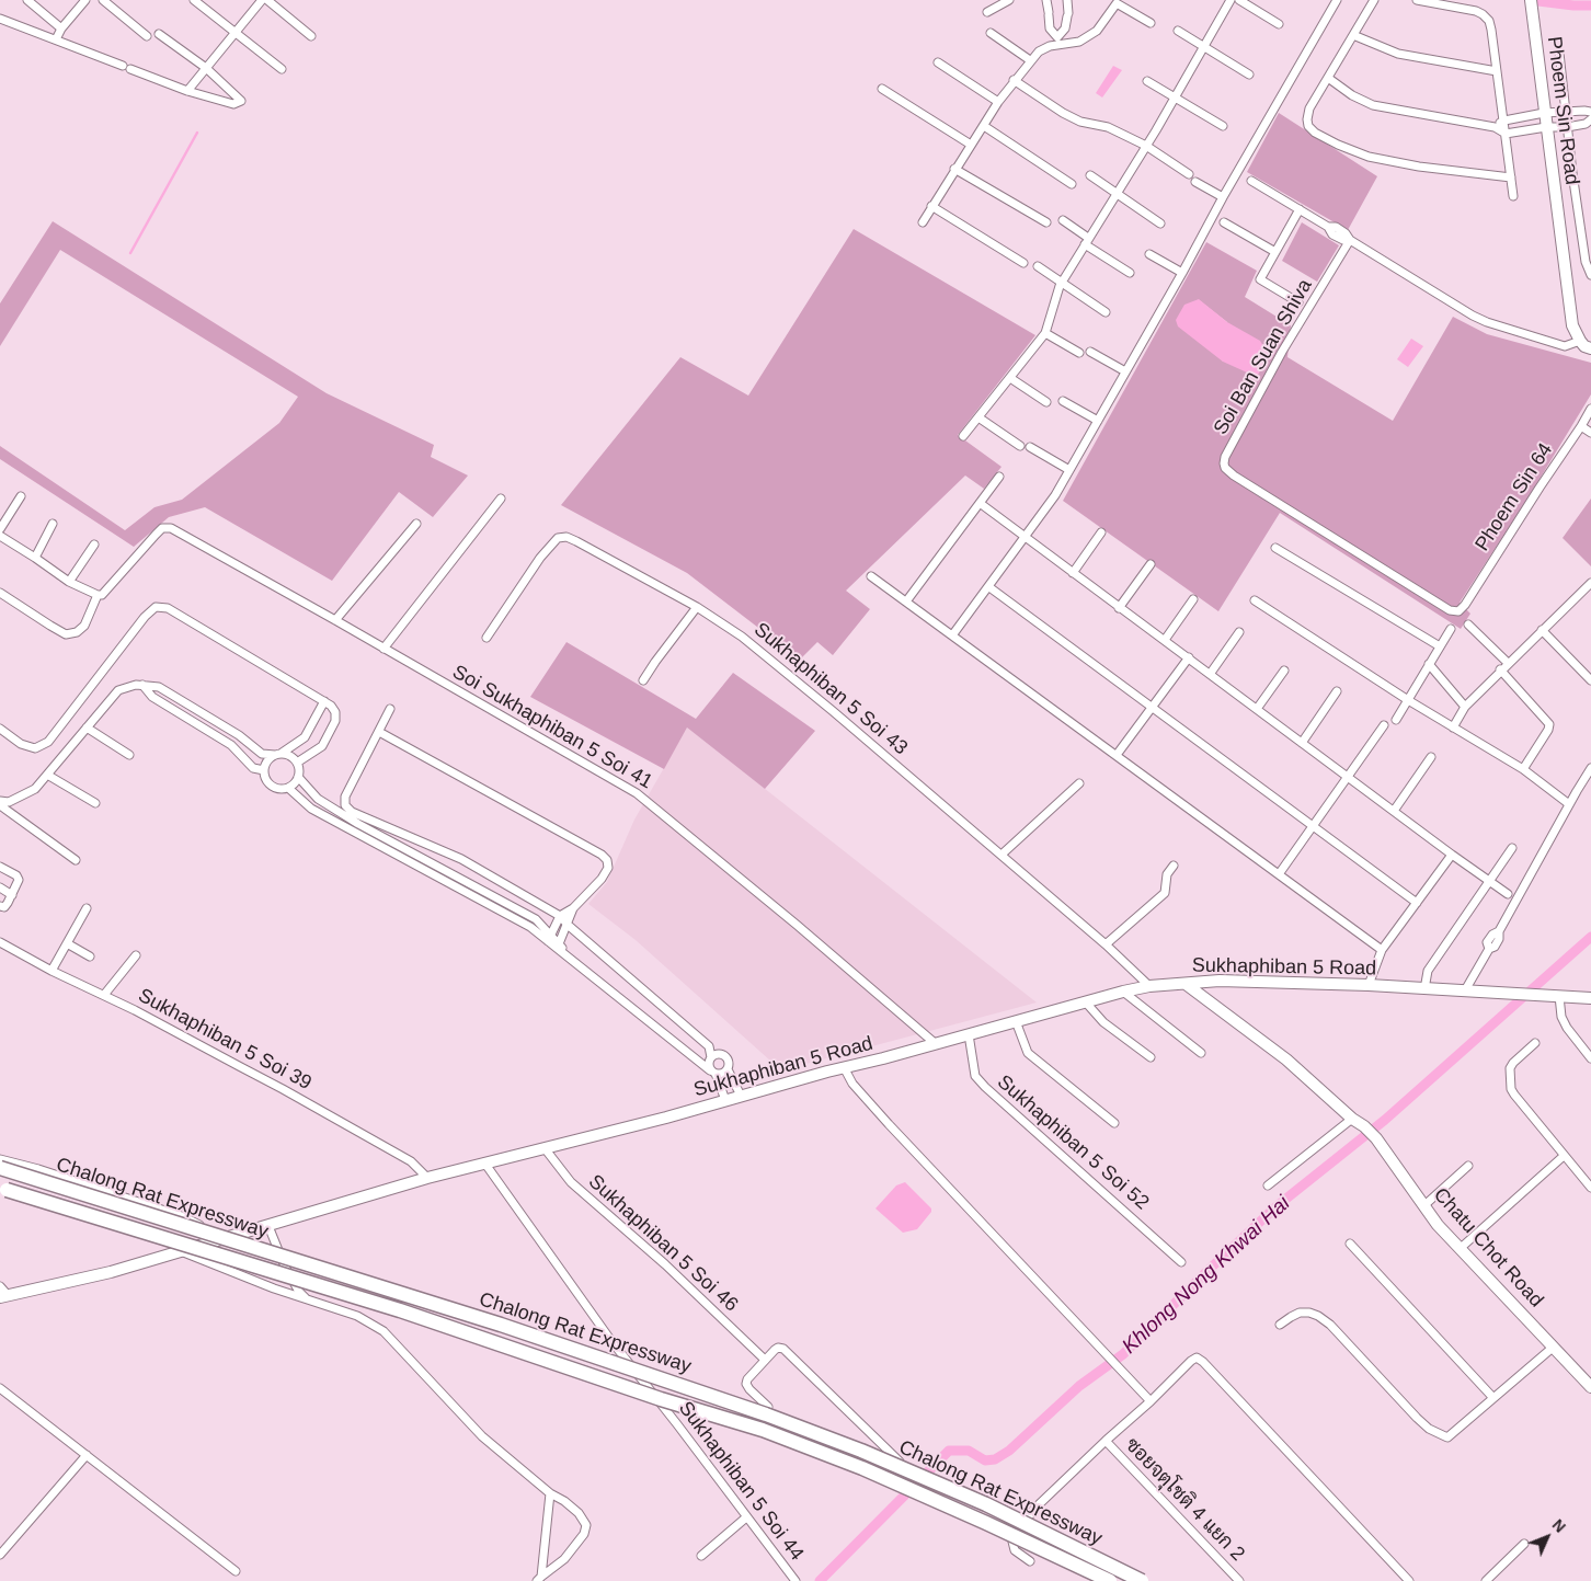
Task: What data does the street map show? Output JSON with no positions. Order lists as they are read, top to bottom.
{
  "streets": {
    "highway": ["Chalong Rat Expressway"],
    "main road": ["Phoem Sin Road", "Sukhaphiban 5 Road", "Chatu Chot Road"],
    "street": [
      "Soi Ban Suan Shiva",
      "Phoem Sin 64",
      "Sukhaphiban 5 Soi 43",
      "Soi Sukhaphiban 5 Soi 41",
      "Sukhaphiban 5 Soi 39",
      "Sukhaphiban 5 Soi 52",
      "Sukhaphiban 5 Soi 46",
      "Sukhaphiban 5 Soi 44",
      "ซอยจตุโชติ 4 แยก 2"
    ]
  },
  "crossings": [
    ["Soi Ban Suan Shiva", "Phoem Sin 64"],
    ["Sukhaphiban 5 Soi 43", "Sukhaphiban 5 Road"],
    ["Soi Sukhaphiban 5 Soi 41", "Sukhaphiban 5 Road"],
    ["Sukhaphiban 5 Road", "Sukhaphiban 5 Soi 39"],
    ["Sukhaphiban 5 Road", "Sukhaphiban 5 Soi 52"],
    ["Sukhaphiban 5 Road", "Sukhaphiban 5 Soi 46"],
    ["Sukhaphiban 5 Road", "Chatu Chot Road"],
    ["Sukhaphiban 5 Road", "Sukhaphiban 5 Soi 44"]
  ],
  "water": ["Khlong Nong Khwai Hai"],
  "north": "top right"
}
